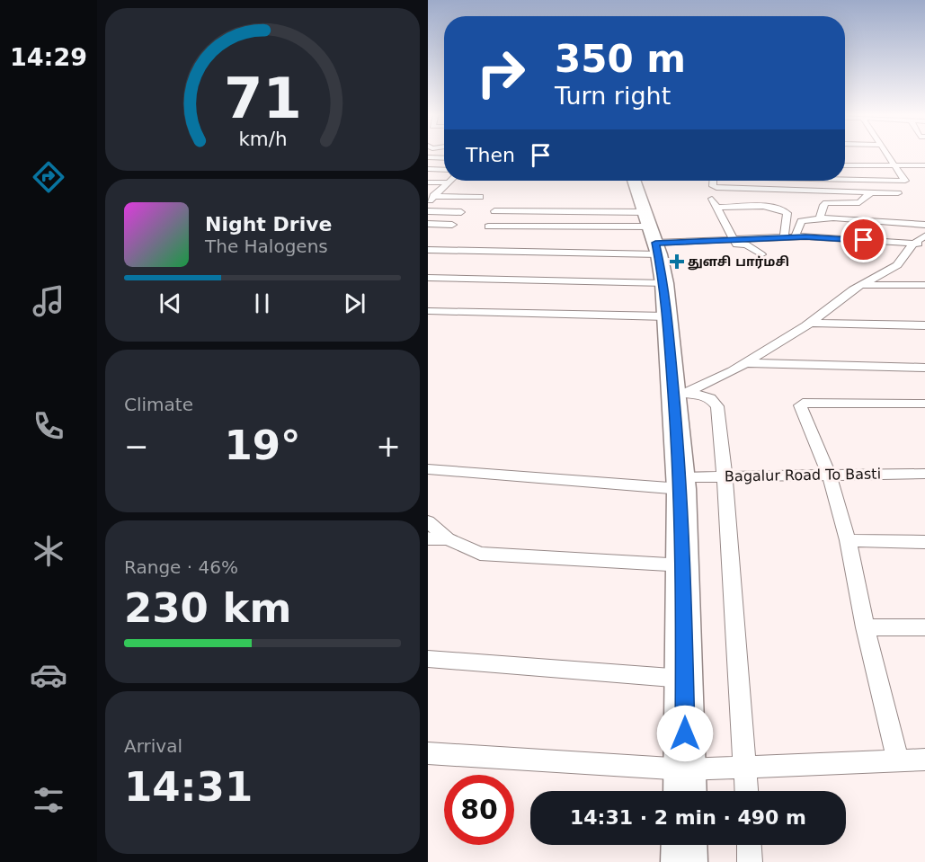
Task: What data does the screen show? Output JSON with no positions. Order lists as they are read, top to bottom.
{
  "streets": {
    "street": ["Bagalur Road To Basti"]
  },
  "places": {
    "health": ["துளசி பார்மசி"]
  },
  "page": {
    "tabs": "14:29",
    "turn": ["350 m", "Turn right"],
    "then": "Then",
    "song": ["Night Drive", "The Halogens"],
    "tile": [
      "Climate",
      ["Range · 46%", "230 km"],
      ["Arrival", "14:31"]
    ],
    "heat": ["−", "19°", "+"],
    "limit": "80",
    "trip": "14:31 · 2 min · 490 m",
    "gauge": ["71", "km/h"]
  }
}
